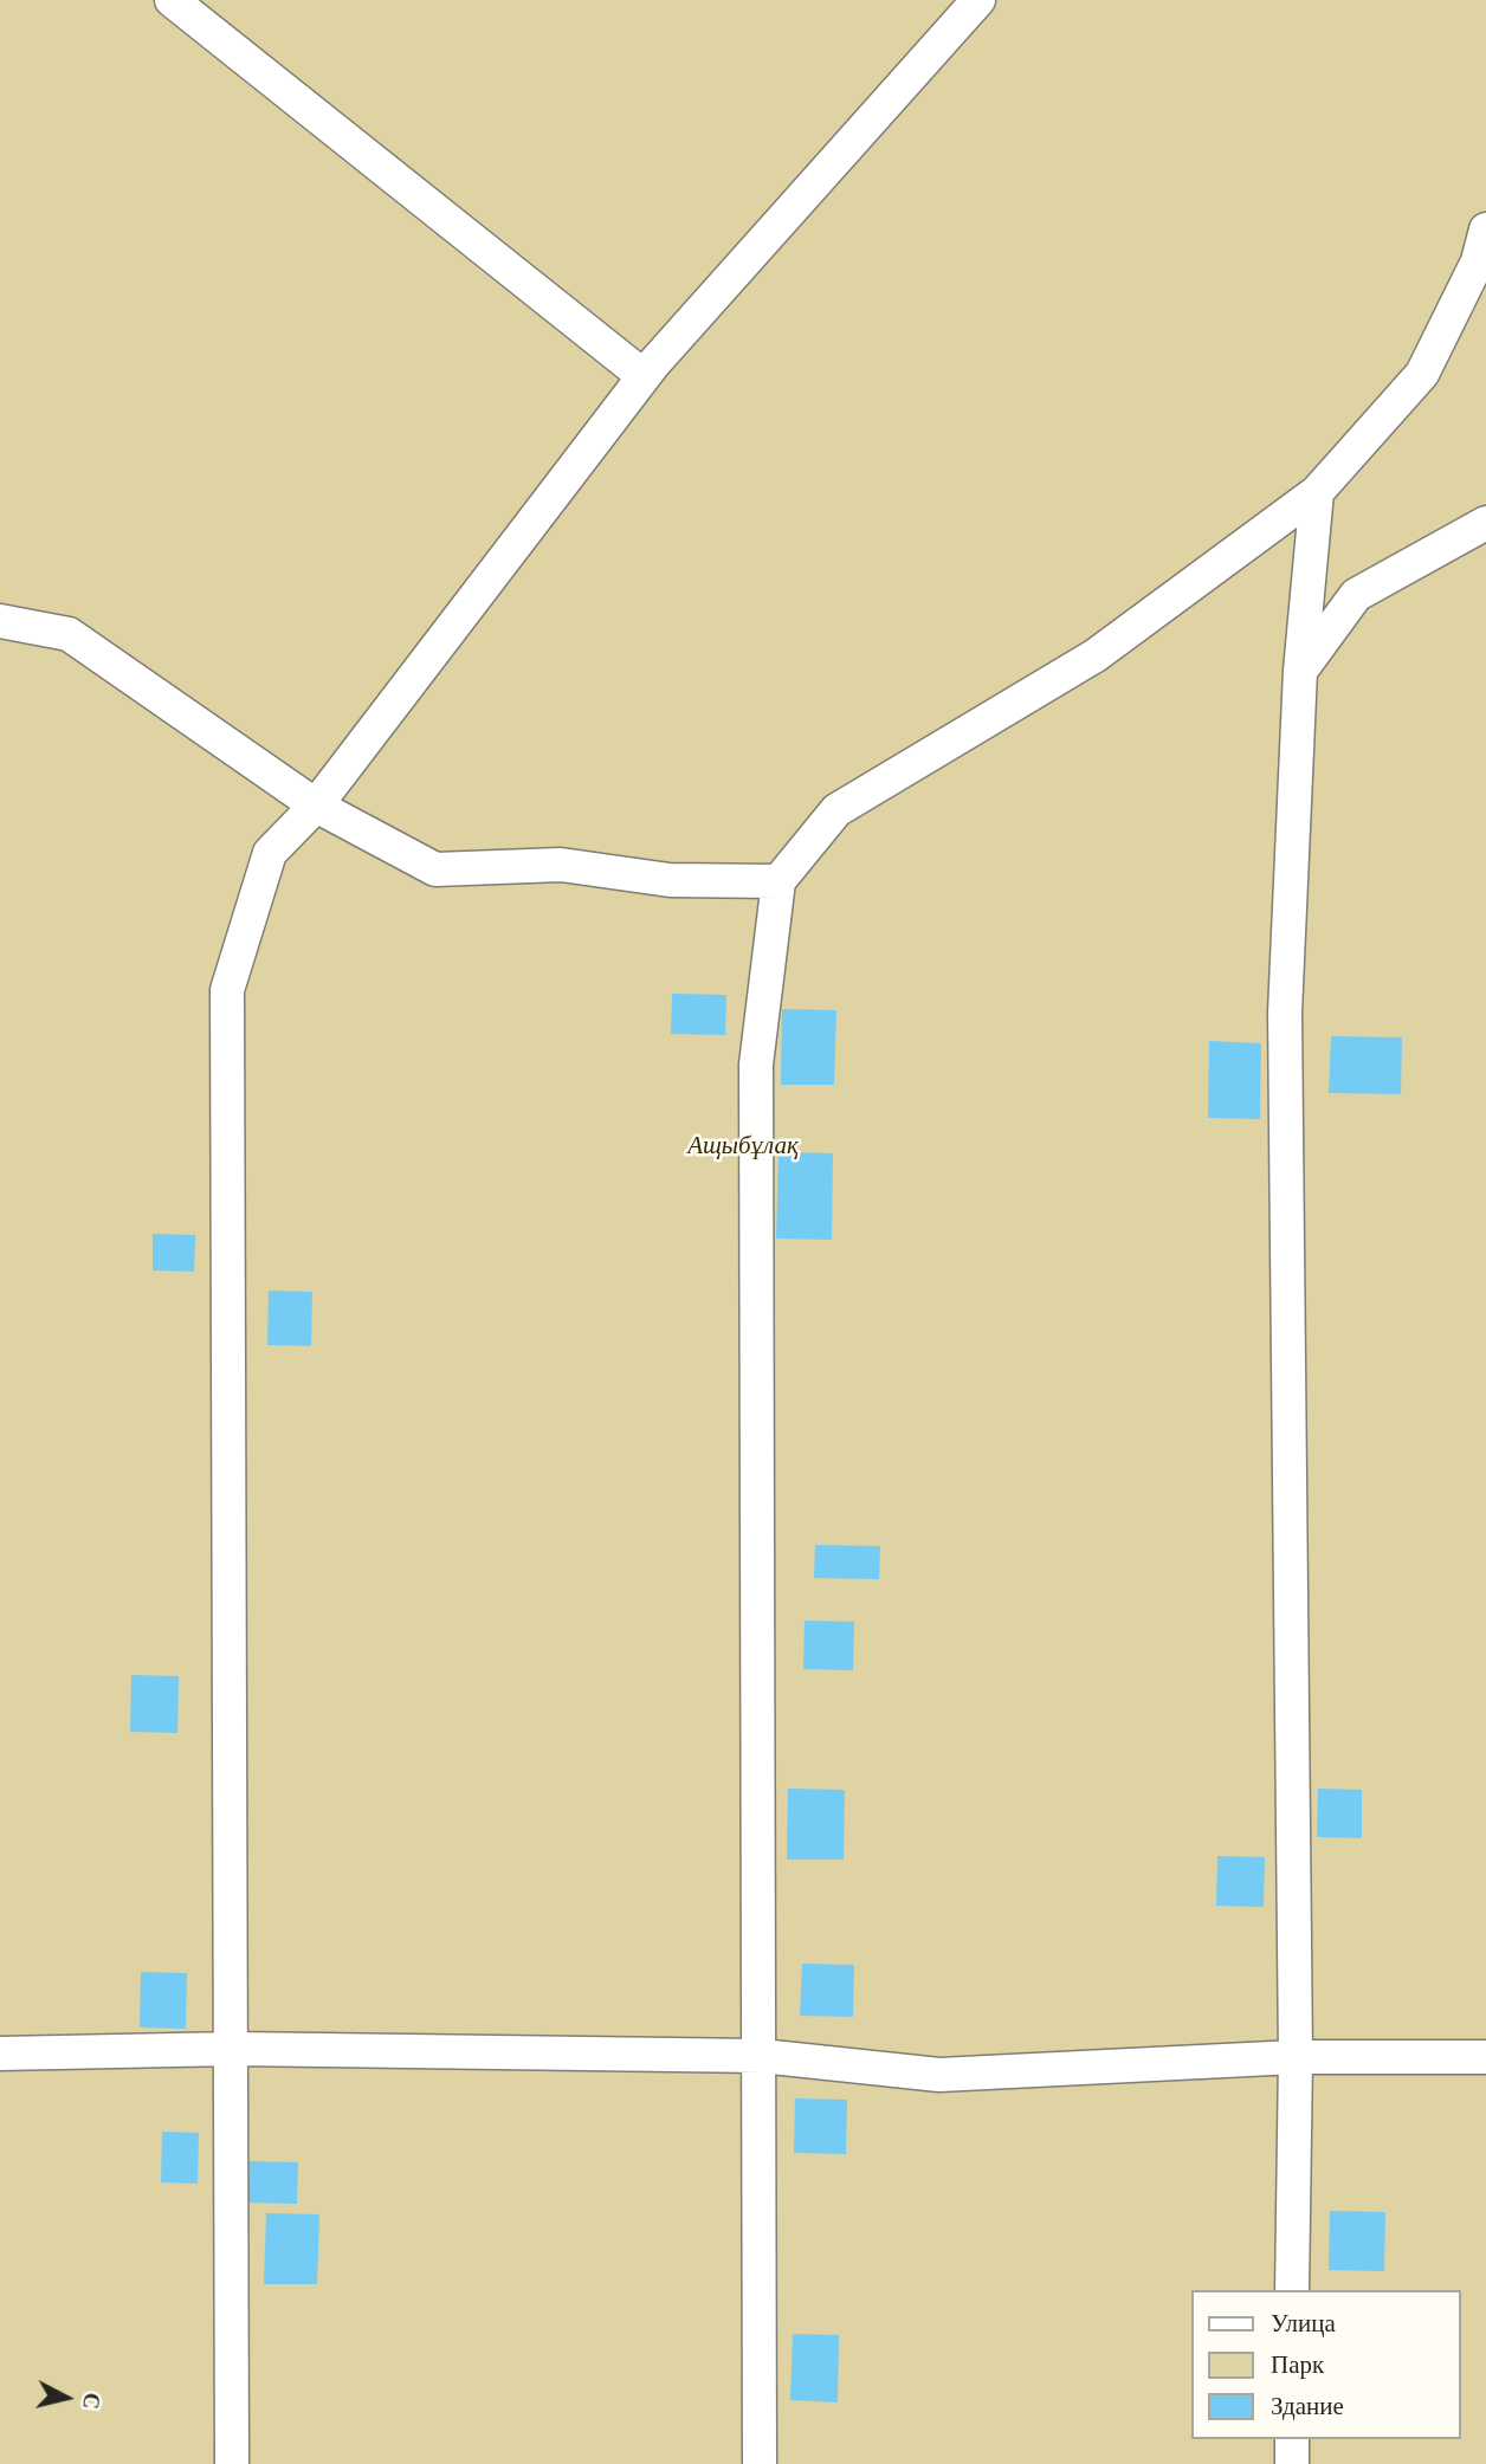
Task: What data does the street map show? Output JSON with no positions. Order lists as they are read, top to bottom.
{
  "parks": ["Ащыбұлақ"],
  "legend": ["Улица", "Парк", "Здание"],
  "north": "right"
}
